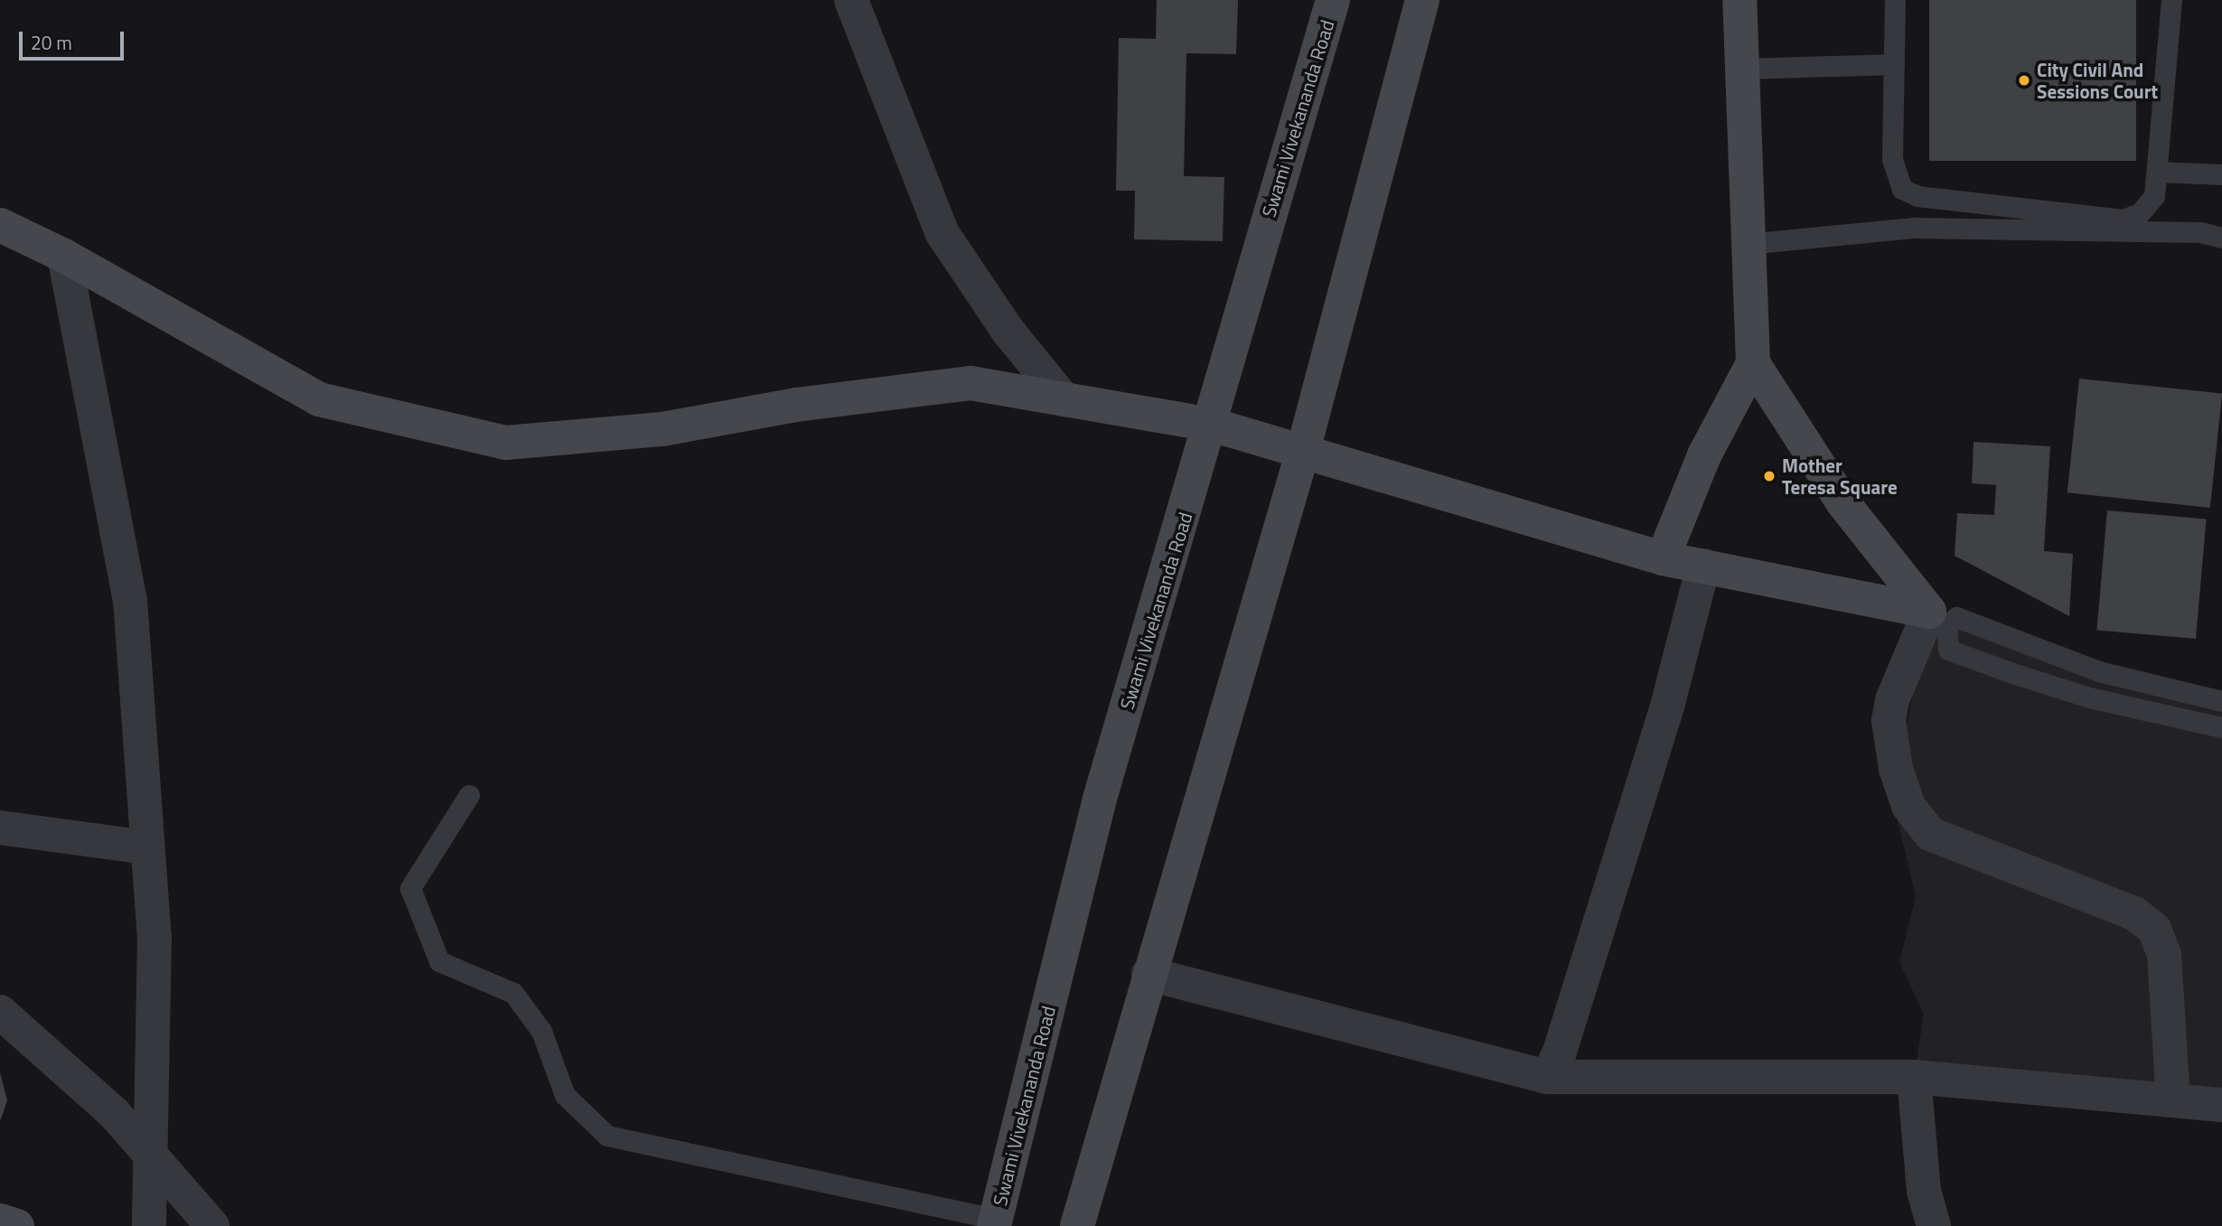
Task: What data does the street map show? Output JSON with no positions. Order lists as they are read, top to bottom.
{
  "streets": {
    "street": ["Swami Vivekananda Road"]
  },
  "places": ["City Civil And Sessions Court", "Mother Teresa Square"],
  "scale_bar": "20 m"
}
